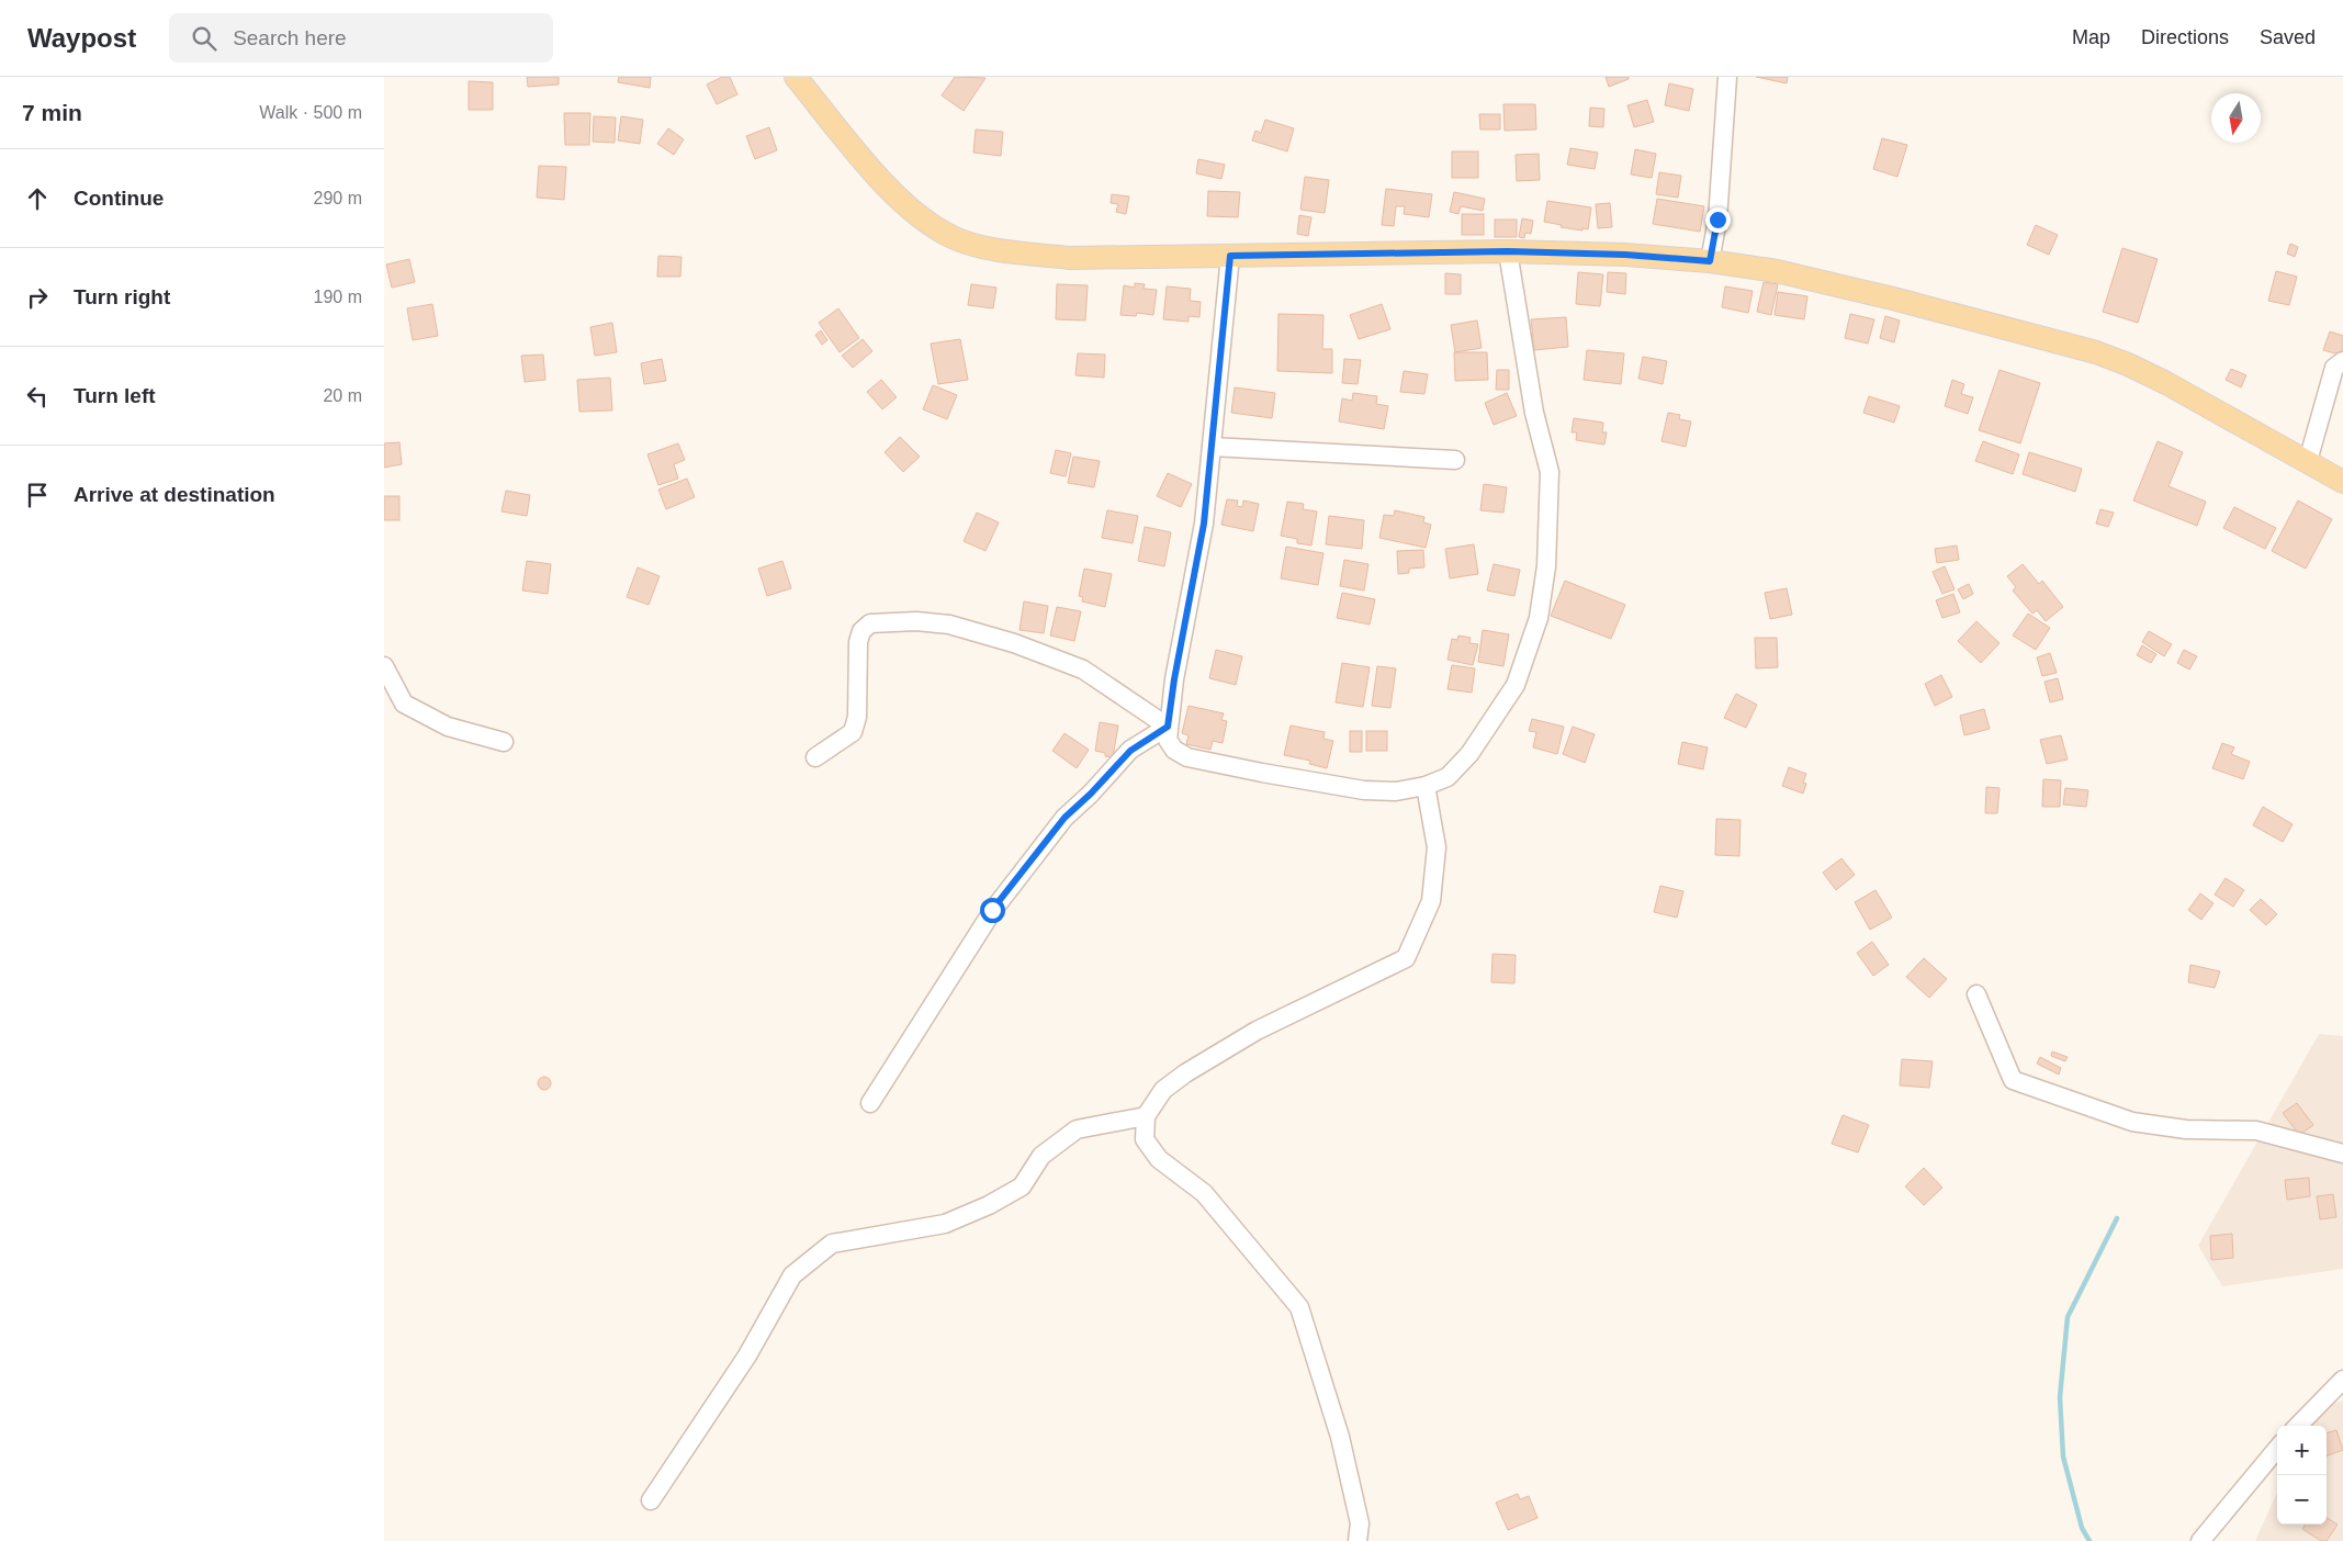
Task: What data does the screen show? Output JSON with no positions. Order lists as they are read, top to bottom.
{
  "north": "bottom",
  "page": {
    "header": "Waypost",
    "search": "Search here",
    "nav": ["Map", "Directions", "Saved"],
    "heading": ["7 min", "Walk · 500 m"],
    "list": [
      ["Continue", "290 m"],
      ["Turn right", "190 m"],
      ["Turn left", "20 m"],
      "Arrive at destination"
    ],
    "map_buttons": ["+", "−"]
  }
}
